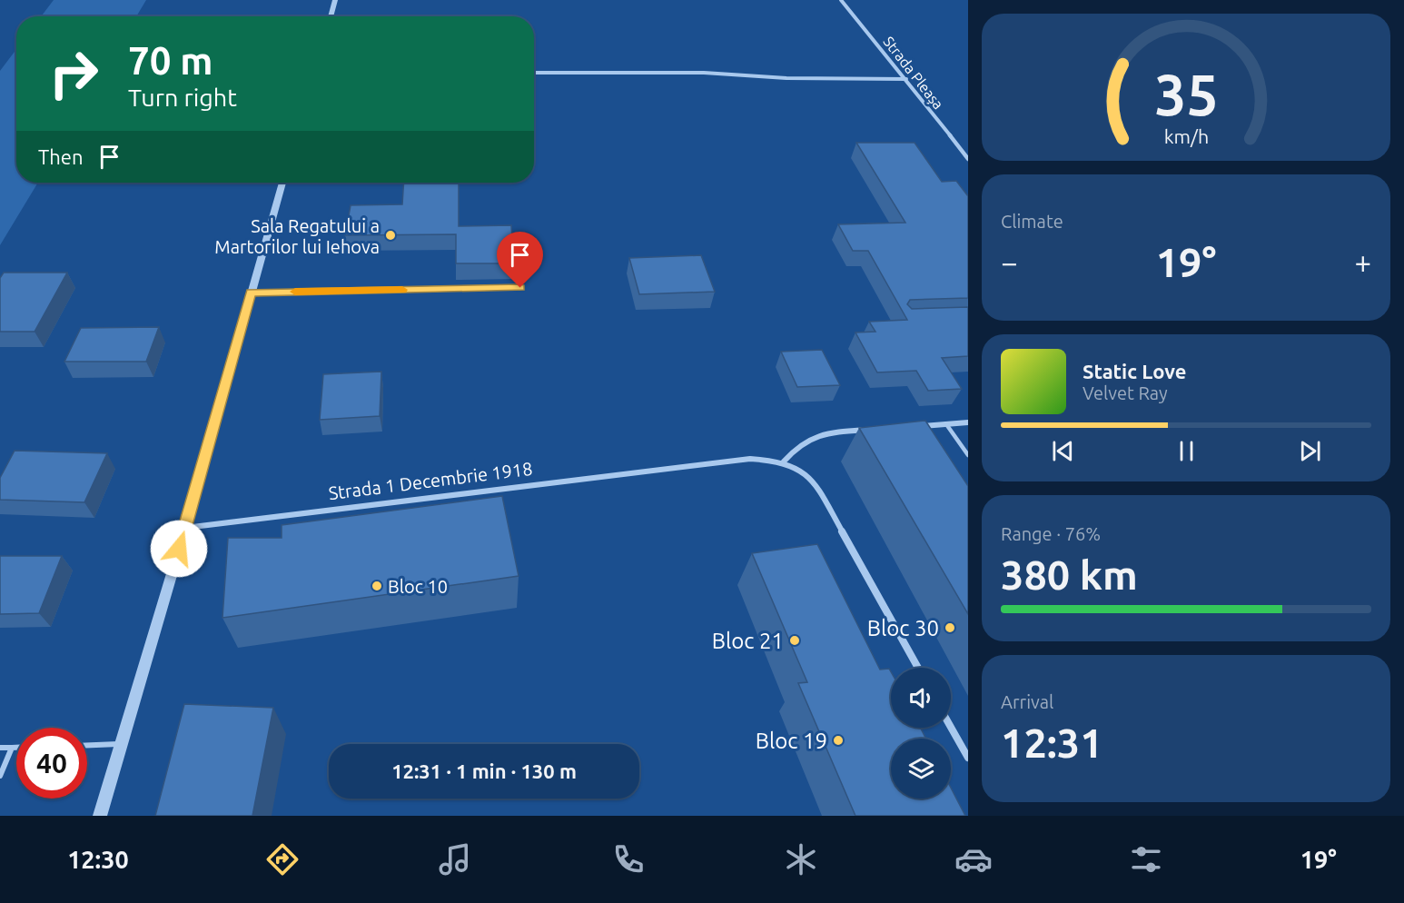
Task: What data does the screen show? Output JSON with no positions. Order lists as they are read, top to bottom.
{
  "streets": {
    "street": ["Strada Pleașa", "Strada 1 Decembrie 1918"]
  },
  "places": [
    "Sala Regatului a Martorilor lui Iehova",
    "Bloc 10",
    "Bloc 30",
    "Bloc 21",
    "Bloc 19"
  ],
  "page": {
    "turn": ["70 m", "Turn right"],
    "then": "Then",
    "tile": [
      "Climate",
      ["Range · 76%", "380 km"],
      ["Arrival", "12:31"]
    ],
    "heat": ["−", "19°", "+"],
    "song": ["Static Love", "Velvet Ray"],
    "limit": "40",
    "trip": "12:31 · 1 min · 130 m",
    "tabs": ["12:30", "19°"],
    "gauge": ["35", "km/h"]
  }
}
